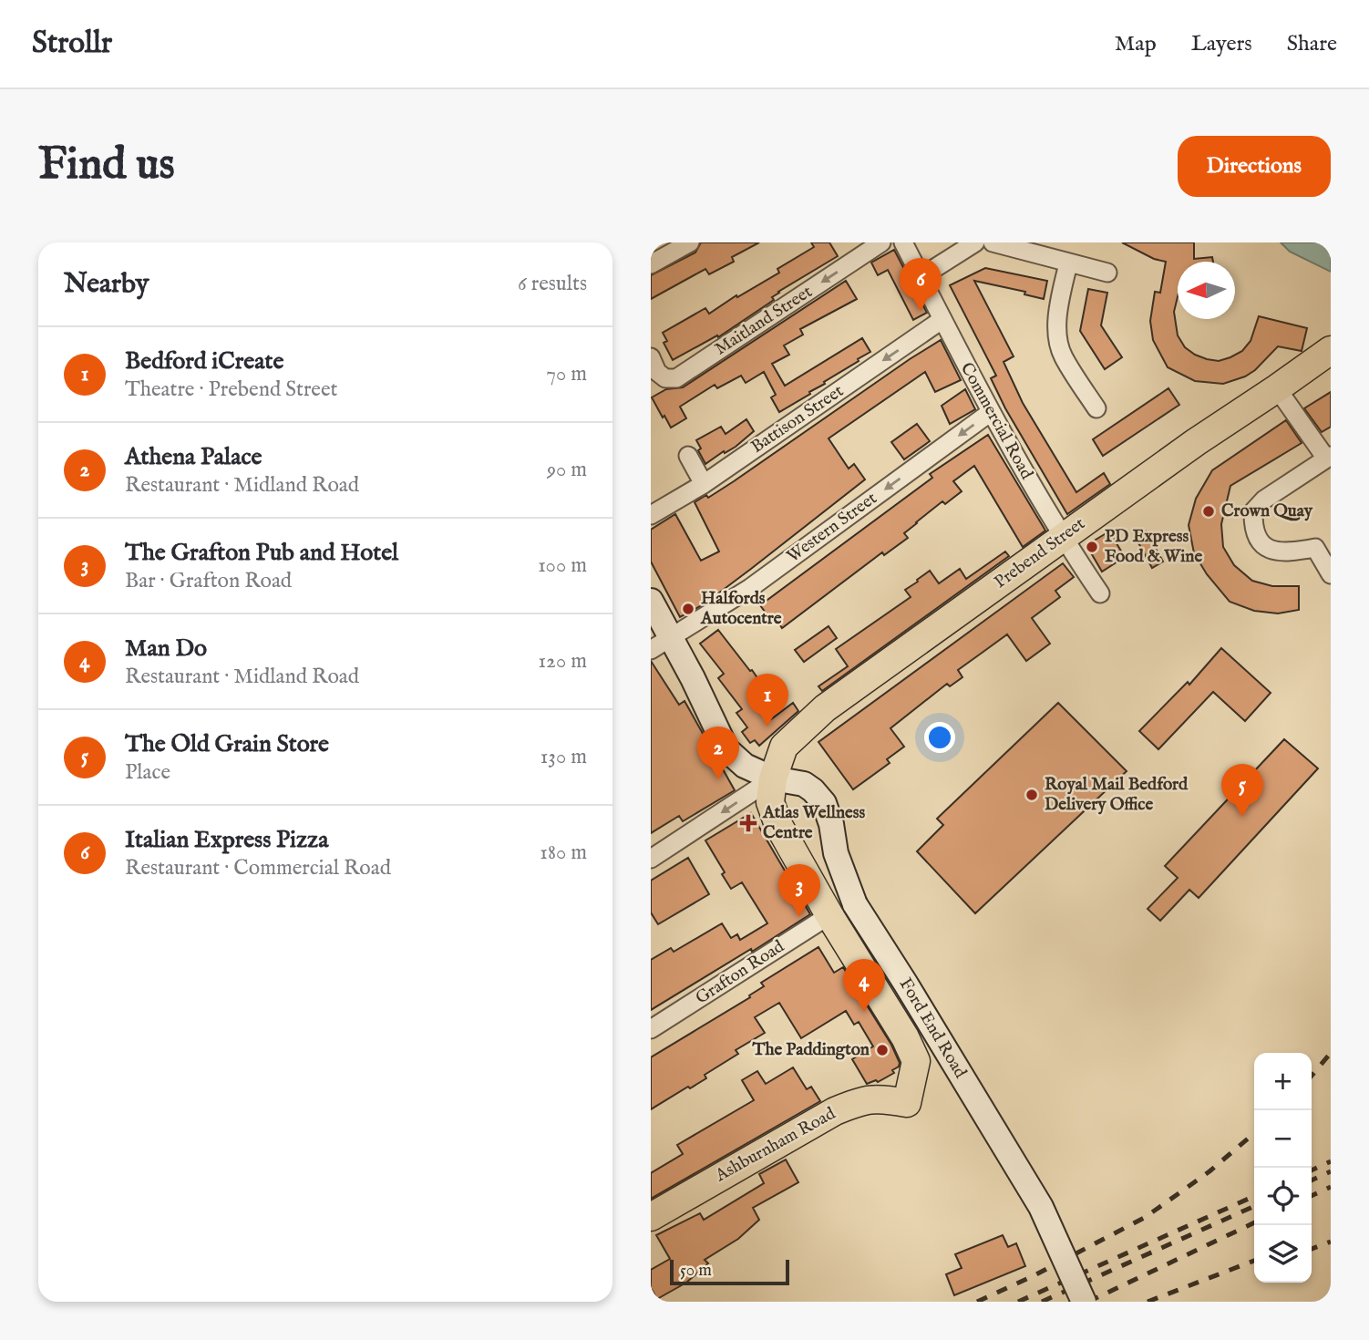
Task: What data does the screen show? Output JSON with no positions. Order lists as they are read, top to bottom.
{
  "streets": {
    "main road": ["Prebend Street", "Ashburnham Road"],
    "street": [
      "Maitland Street",
      "Battison Street",
      "Commercial Road",
      "Western Street",
      "Grafton Road",
      "Ford End Road"
    ]
  },
  "crossings": [
    ["Battison Street", "Commercial Road"],
    ["Commercial Road", "Western Street"],
    ["Commercial Road", "Prebend Street"],
    ["Western Street", "Ford End Road"],
    ["Prebend Street", "Grafton Road"],
    ["Prebend Street", "Ford End Road"],
    ["Prebend Street", "Ashburnham Road"]
  ],
  "one_way": ["Maitland Street", "Battison Street", "Western Street"],
  "places": {
    "other": [
      "Crown Quay",
      "PD Express Food & Wine",
      "Halfords Autocentre",
      "Royal Mail Bedford Delivery Office",
      "The Paddington"
    ],
    "health": ["Atlas Wellness Centre"]
  },
  "scale_bar": "50 m",
  "north": "left",
  "page": {
    "header": "Strollr",
    "nav": ["Map", "Layers", "Share"],
    "buttons": "Directions",
    "title": "Find us",
    "heading": ["Nearby", "6 results"],
    "pins": [
      "6",
      "1",
      "2",
      "5",
      "3",
      "4"
    ],
    "list": [
      {
        "mark": "1",
        "name": "Bedford iCreate",
        "note": "Theatre · Prebend Street",
        "value": "70 m"
      },
      {
        "mark": "2",
        "name": "Athena Palace",
        "note": "Restaurant · Midland Road",
        "value": "90 m"
      },
      {
        "mark": "3",
        "name": "The Grafton Pub and Hotel",
        "note": "Bar · Grafton Road",
        "value": "100 m"
      },
      {
        "mark": "4",
        "name": "Man Do",
        "note": "Restaurant · Midland Road",
        "value": "120 m"
      },
      {
        "mark": "5",
        "name": "The Old Grain Store",
        "note": "Place",
        "value": "130 m"
      },
      {
        "mark": "6",
        "name": "Italian Express Pizza",
        "note": "Restaurant · Commercial Road",
        "value": "180 m"
      }
    ],
    "map_buttons": ["+", "−"],
    "scale": "50 m"
  }
}
